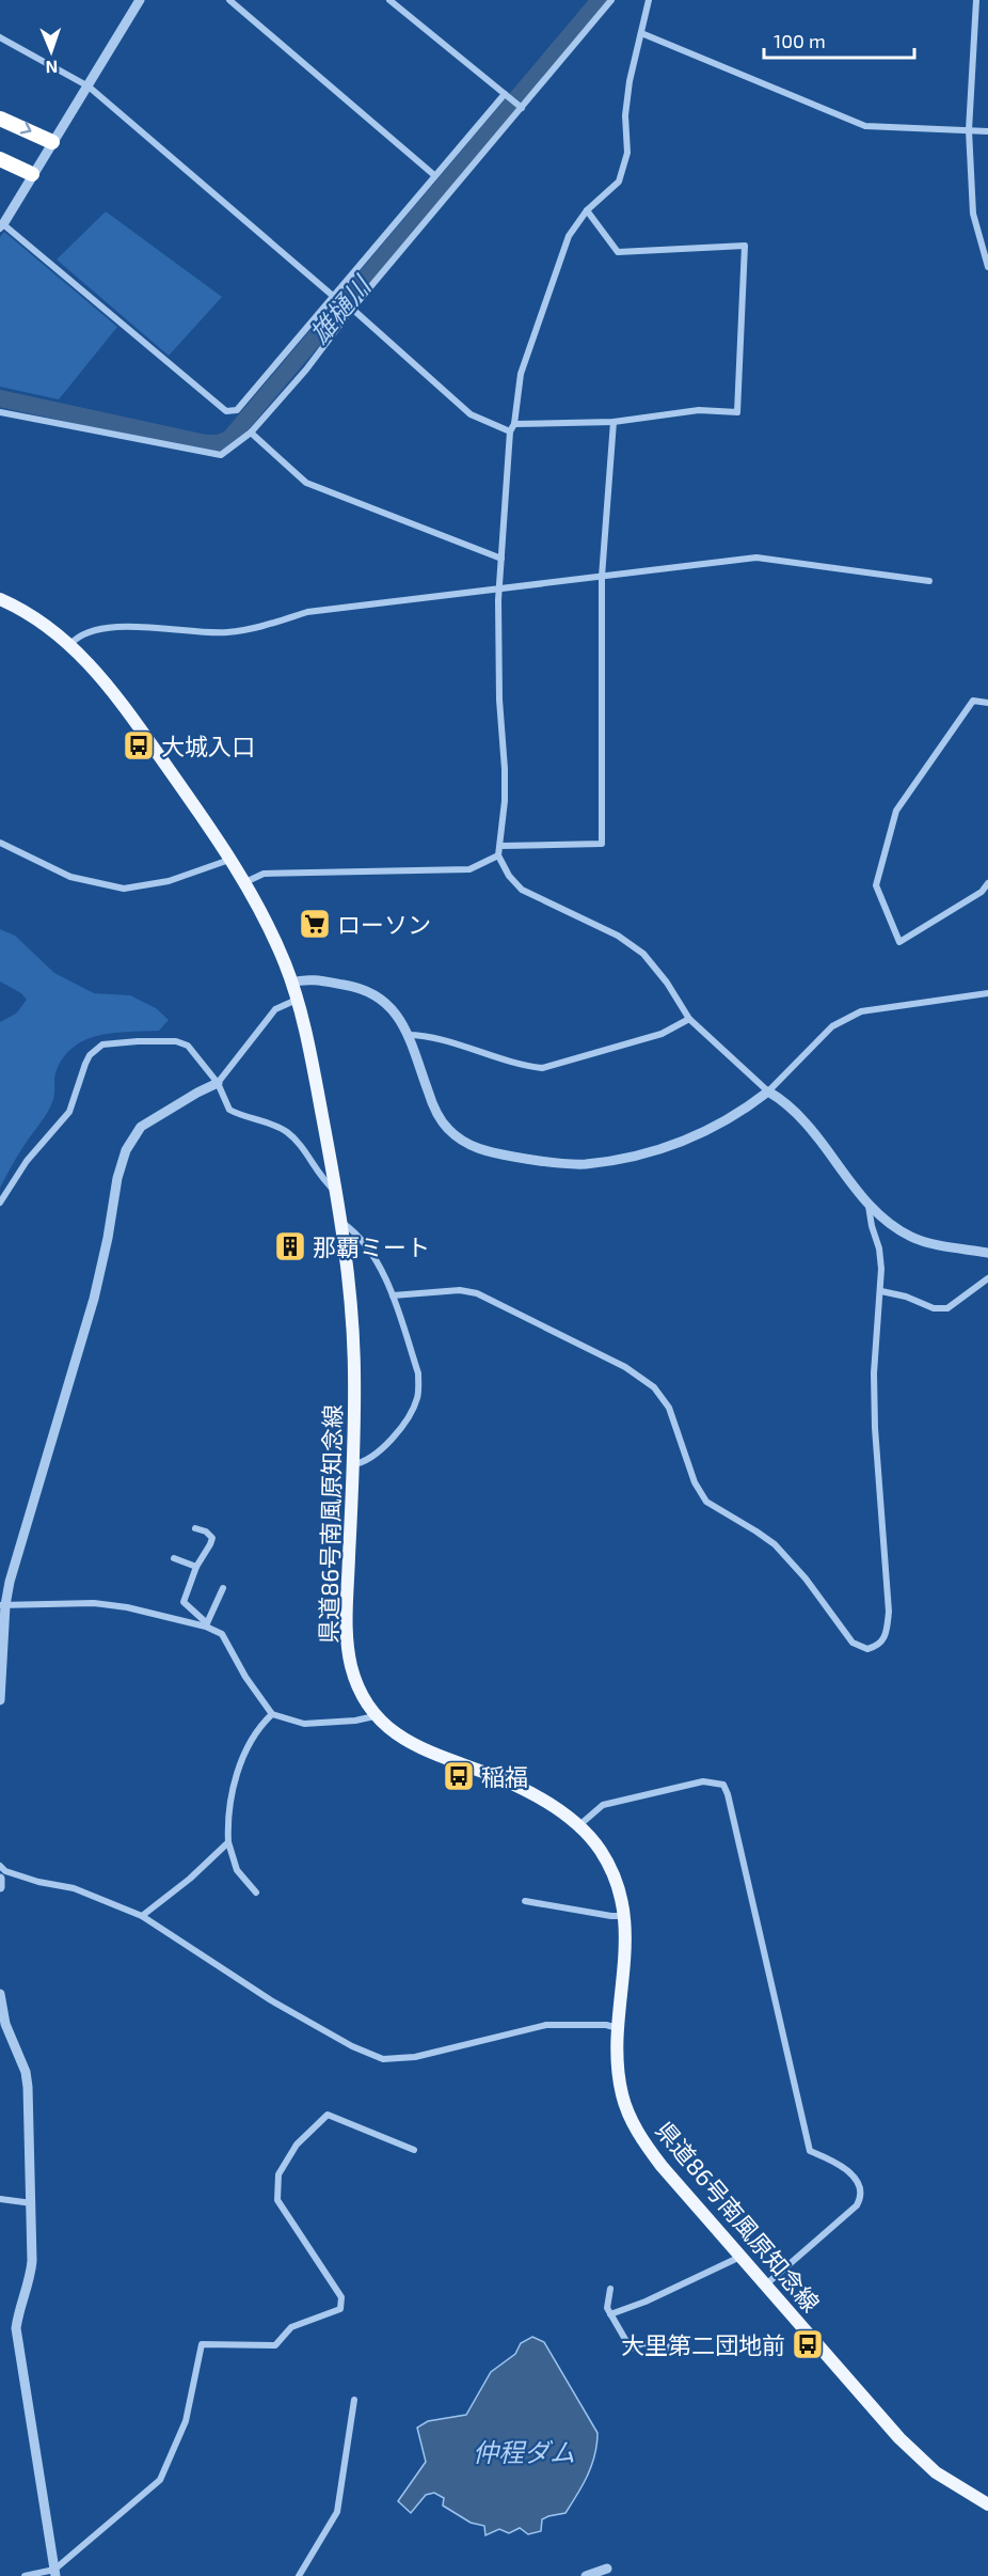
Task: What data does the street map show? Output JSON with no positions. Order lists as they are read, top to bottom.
{
  "streets": {
    "main road": ["県道86号南風原知念線"]
  },
  "water": ["雄樋川", "仲程ダム"],
  "places": {
    "bus stop": ["大城入口", "稲福", "大里第二団地前"],
    "supermarket": ["ローソン"],
    "building": ["那覇ミート"]
  },
  "scale_bar": "100 m",
  "north": "bottom"
}
